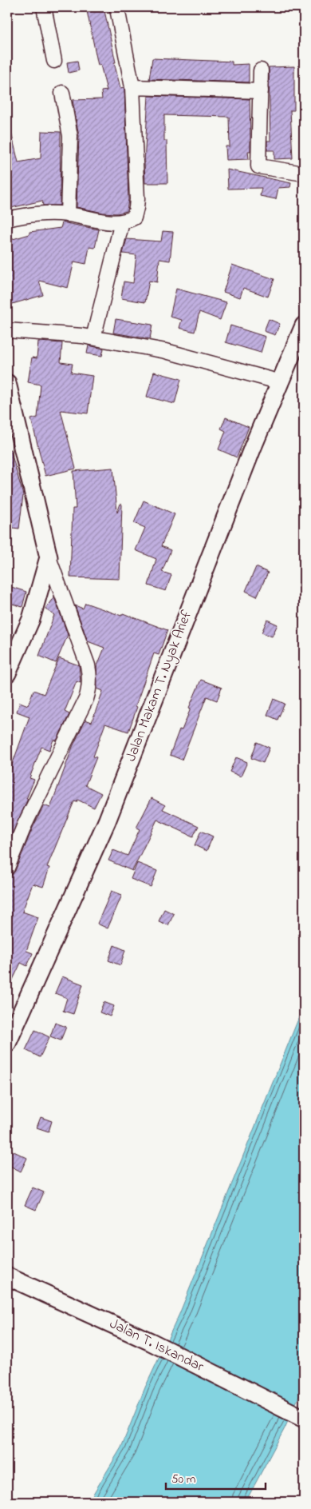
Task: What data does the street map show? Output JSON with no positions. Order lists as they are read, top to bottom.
{
  "streets": {
    "street": ["Jalan Makam T. Nyak Arief", "Jalan T. Iskandar"]
  },
  "scale_bar": "50 m"
}
